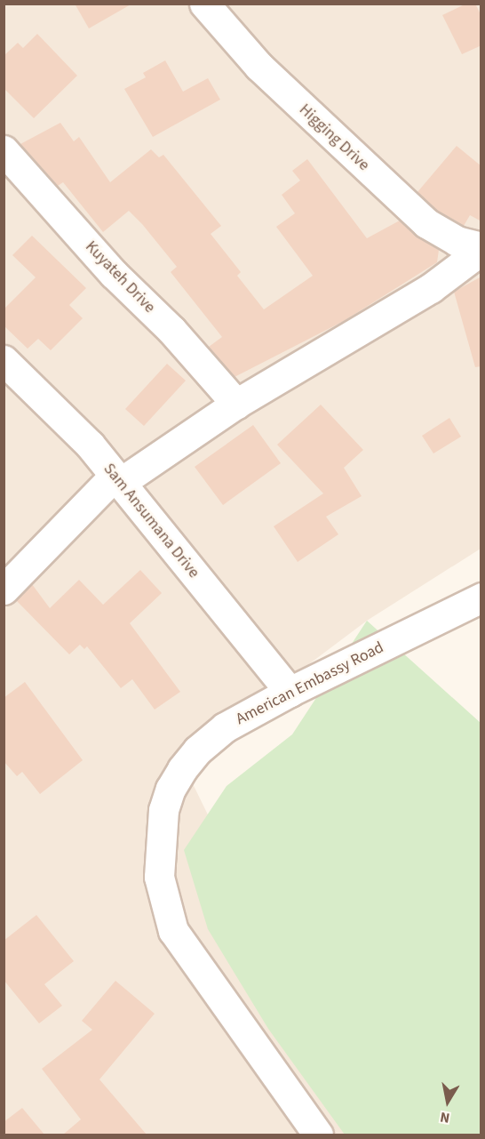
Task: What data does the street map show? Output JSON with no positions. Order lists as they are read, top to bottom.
{
  "streets": {
    "street": [
      "Higging Drive",
      "Kuyateh Drive",
      "Sam Ansumana Drive",
      "American Embassy Road"
    ]
  },
  "crossings": [
    ["Sam Ansumana Drive", "American Embassy Road"]
  ],
  "north": "bottom"
}
